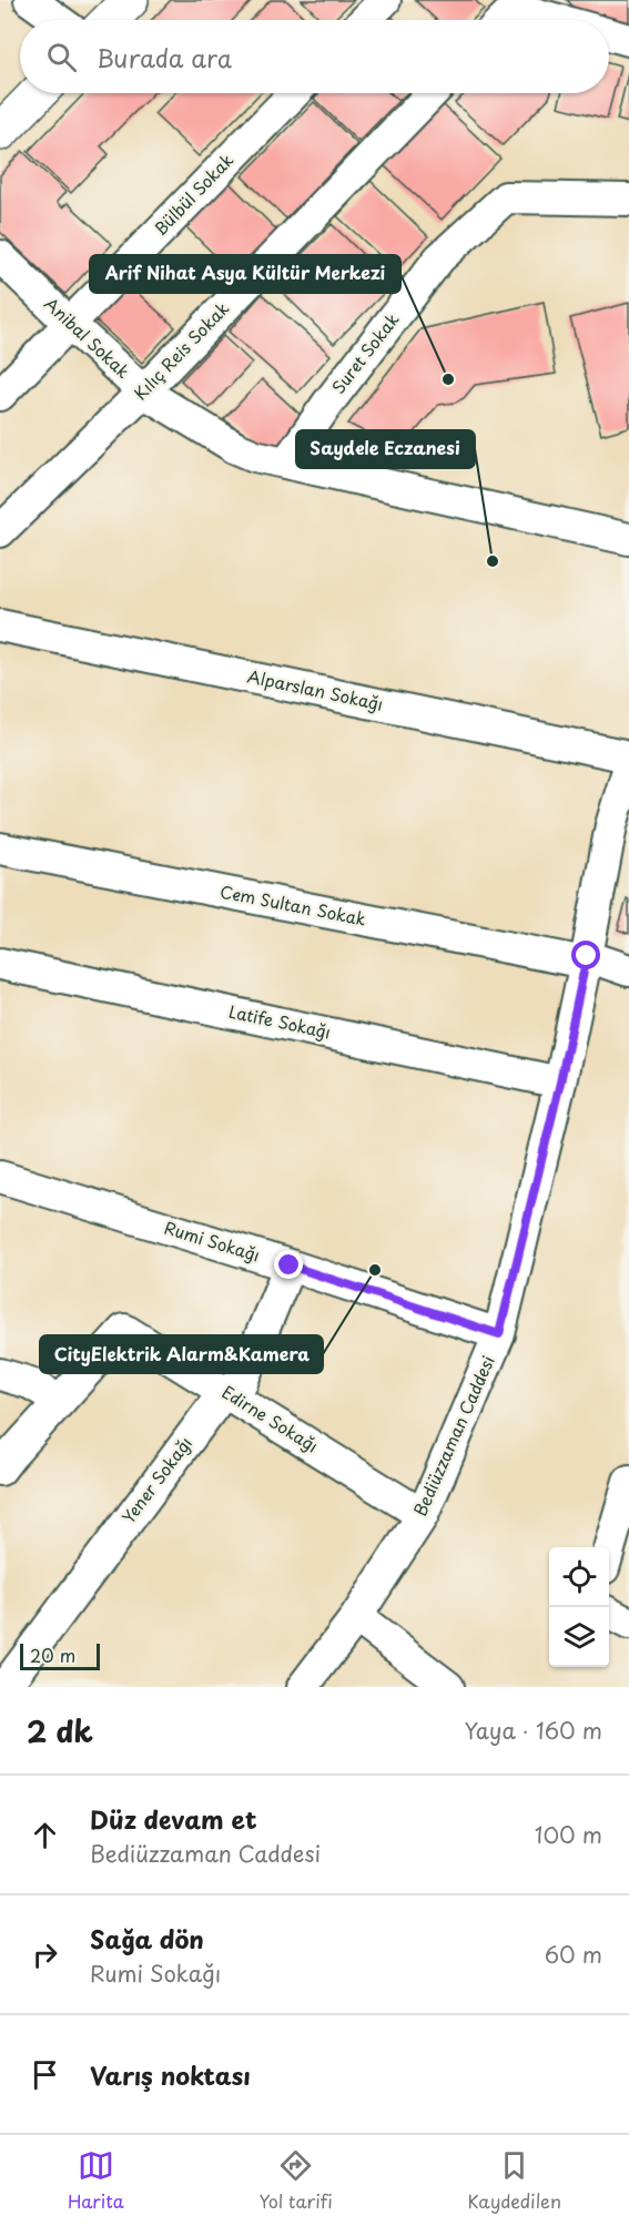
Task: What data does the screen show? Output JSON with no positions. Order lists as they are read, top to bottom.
{
  "streets": {
    "street": [
      "Bülbül Sokak",
      "Anibal Sokak",
      "Kılıç Reis Sokak",
      "Suret Sokak",
      "Alparslan Sokağı",
      "Cem Sultan Sokak",
      "Latife Sokağı",
      "Rumi Sokağı",
      "Edirne Sokağı",
      "Bediüzzaman Caddesi",
      "Yener Sokağı"
    ]
  },
  "crossings": [
    ["Bülbül Sokak", "Anibal Sokak"],
    ["Anibal Sokak", "Kılıç Reis Sokak"],
    ["Anibal Sokak", "Suret Sokak"],
    ["Cem Sultan Sokak", "Bediüzzaman Caddesi"],
    ["Latife Sokağı", "Bediüzzaman Caddesi"],
    ["Rumi Sokağı", "Bediüzzaman Caddesi"],
    ["Rumi Sokağı", "Yener Sokağı"],
    ["Edirne Sokağı", "Bediüzzaman Caddesi"],
    ["Edirne Sokağı", "Yener Sokağı"]
  ],
  "places": ["Arif Nihat Asya Kültür Merkezi", "Saydele Eczanesi", "CityElektrik Alarm&Kamera"],
  "scale_bar": "20 m",
  "page": {
    "search": "Burada ara",
    "scale": "20 m",
    "heading": ["2 dk", "Yaya · 160 m"],
    "list": [
      ["Düz devam et", "Bediüzzaman Caddesi", "100 m"],
      ["Sağa dön", "Rumi Sokağı", "60 m"],
      "Varış noktası"
    ],
    "nav": ["Harita", "Yol tarifi", "Kaydedilen"]
  }
}
